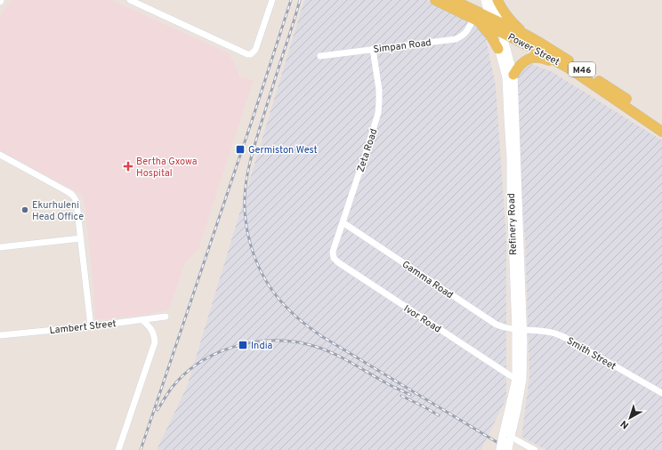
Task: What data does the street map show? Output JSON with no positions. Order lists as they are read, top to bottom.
{
  "streets": {
    "main road": ["Power Street", "M46", "Refinery Road"],
    "street": [
      "Simpan Road",
      "Zeta Road",
      "Gamma Road",
      "Ivor Road",
      "Lambert Street",
      "Smith Street"
    ]
  },
  "crossings": [
    ["Simpan Road", "Power Street"],
    ["Simpan Road", "Zeta Road"],
    ["Power Street", "Refinery Road"],
    ["Zeta Road", "Gamma Road"],
    ["Zeta Road", "Ivor Road"],
    ["Refinery Road", "Gamma Road"],
    ["Refinery Road", "Ivor Road"],
    ["Refinery Road", "Smith Street"],
    ["Gamma Road", "Smith Street"]
  ],
  "places": {
    "transit": ["Germiston West", "India"],
    "health": ["Bertha Gxowa Hospital"],
    "other": ["Ekurhuleni Head Office"]
  },
  "north": "bottom left"
}
